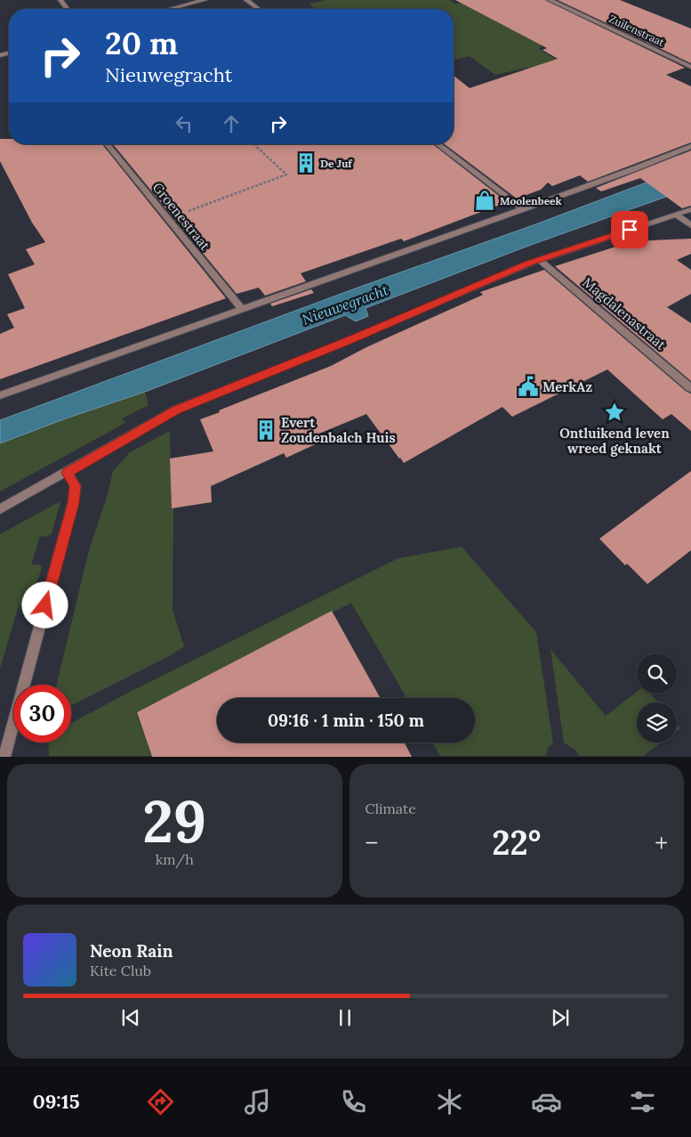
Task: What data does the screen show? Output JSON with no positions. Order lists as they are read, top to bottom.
{
  "streets": {
    "street": ["Zuilenstraat", "Groenestraat", "Magdalenastraat"]
  },
  "water": ["Nieuwegracht"],
  "places": {
    "building": ["De Juf", "Evert Zoudenbalch Huis"],
    "shop": ["Moolenbeek"],
    "public building": ["MerkAz"],
    "place": ["Ontluikend leven wreed geknakt"]
  },
  "page": {
    "turn": ["20 m", "Nieuwegracht"],
    "limit": "30",
    "trip": "09:16 · 1 min · 150 m",
    "tile": [
      ["29", "km/h"],
      "Climate"
    ],
    "heat": ["−", "22°", "+"],
    "song": ["Neon Rain", "Kite Club"],
    "tabs": "09:15"
  }
}
